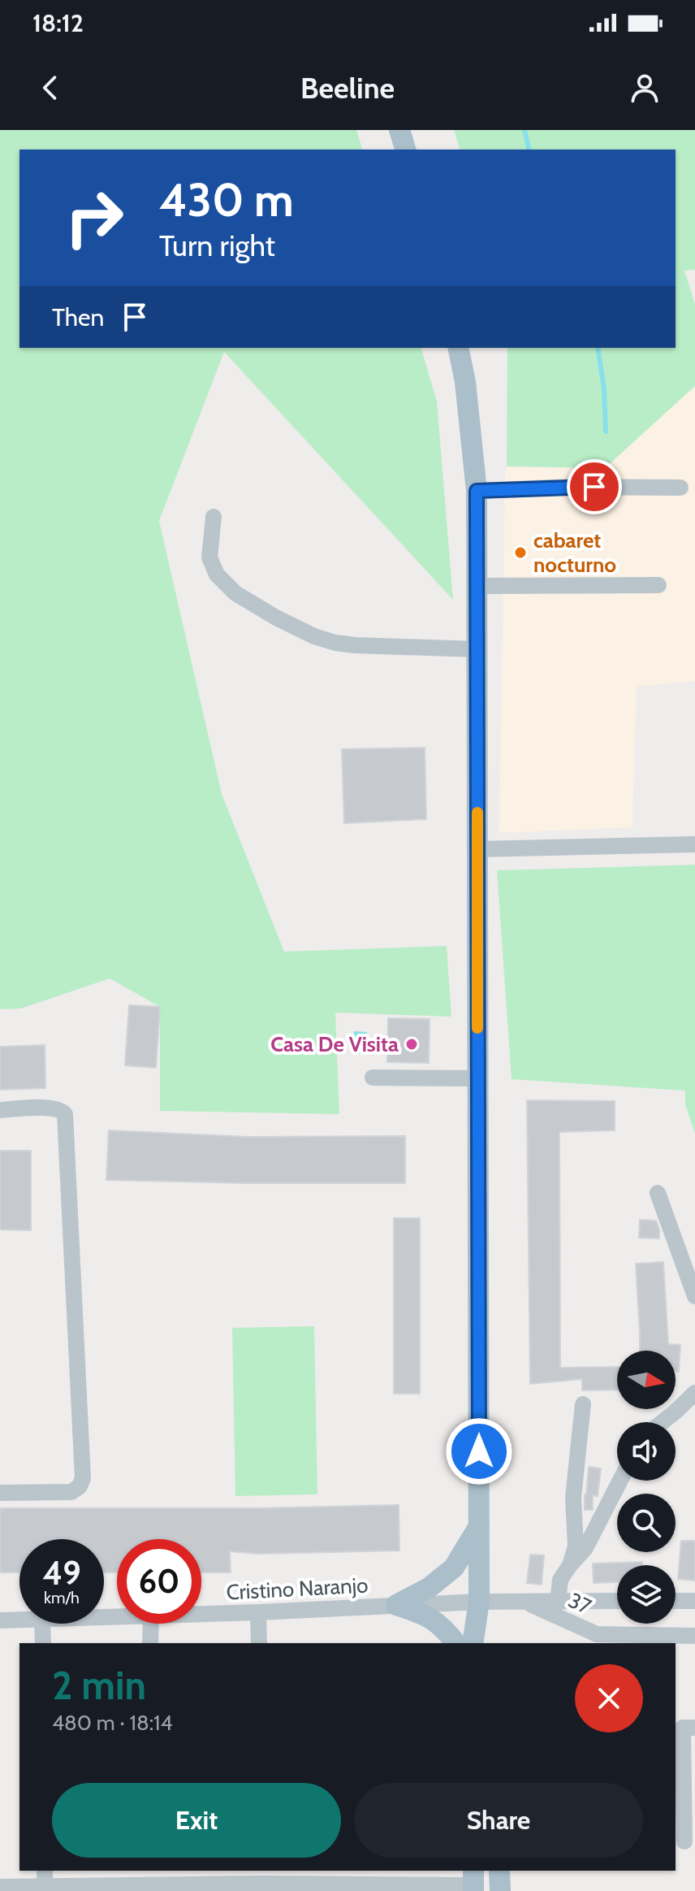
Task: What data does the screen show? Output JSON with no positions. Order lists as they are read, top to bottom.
{
  "streets": {
    "street": ["Cristino Naranjo", "37"]
  },
  "crossings": [
    ["Cristino Naranjo", "37"]
  ],
  "places": ["cabaret nocturno", "Casa De Visita"],
  "north": "right",
  "page": {
    "status": "18:12",
    "header": "Beeline",
    "turn": ["430 m", "Turn right"],
    "then": "Then",
    "speed": "49 km/h",
    "limit": "60",
    "heading": ["2 min", "480 m · 18:14"],
    "buttons": ["Exit", "Share"]
  }
}
